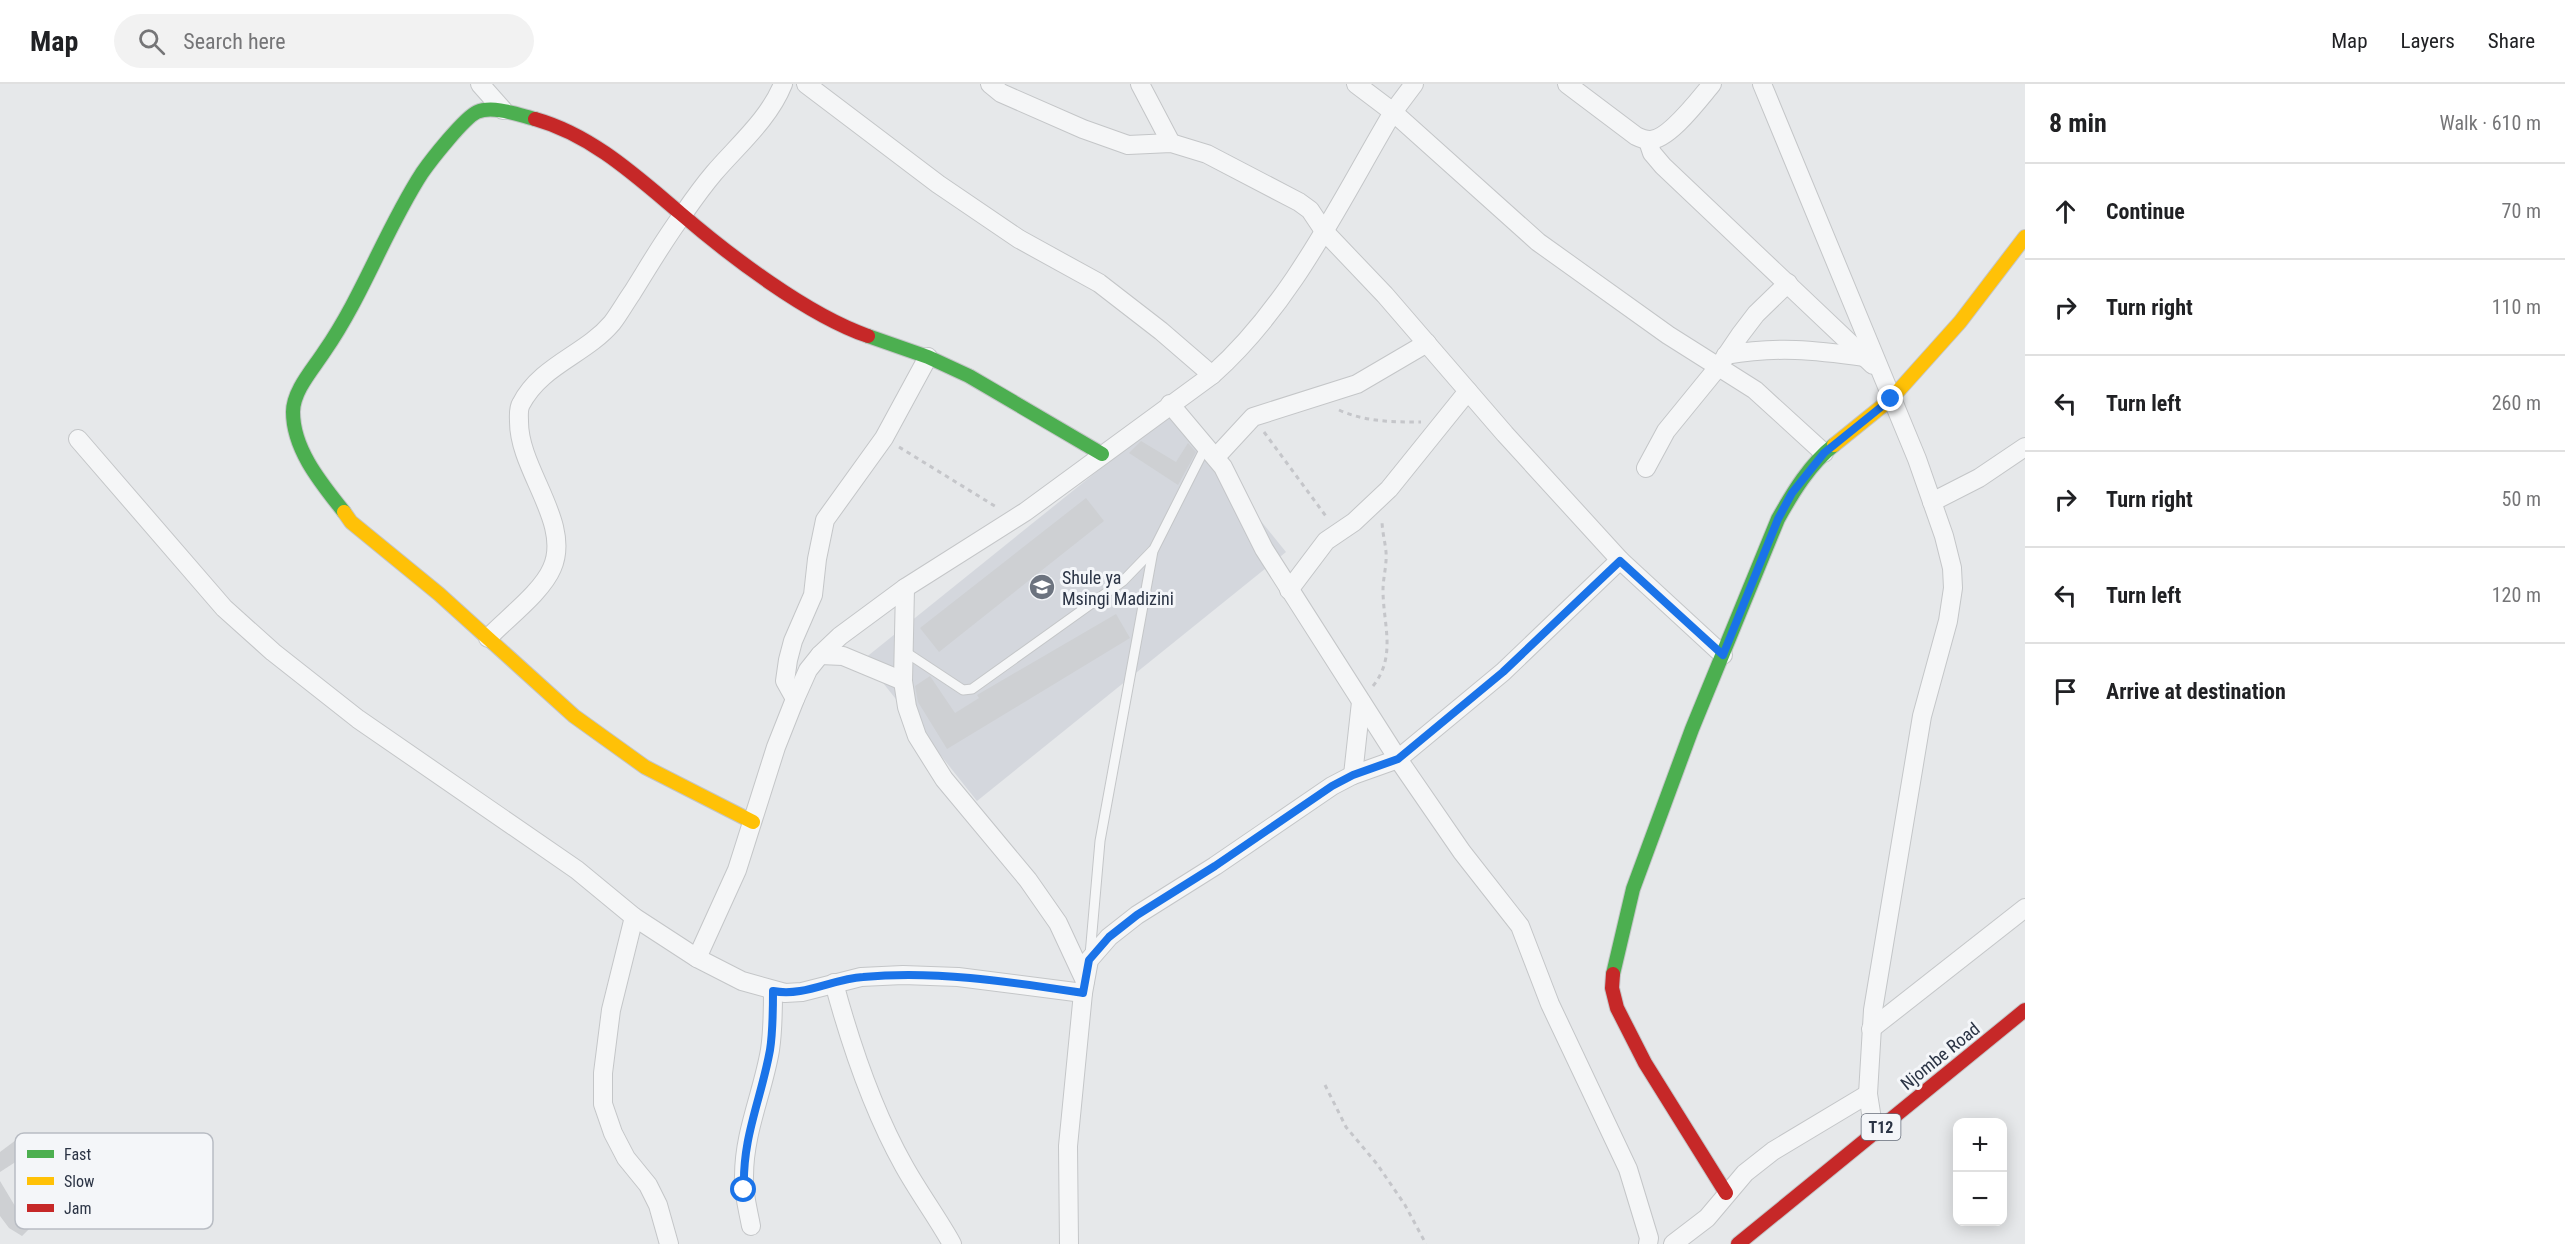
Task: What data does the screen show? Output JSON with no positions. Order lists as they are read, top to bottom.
{
  "streets": {
    "main road": ["Njombe Road", "T12"]
  },
  "places": {
    "school or university": ["Shule ya Msingi Madizini"]
  },
  "legend": ["Fast", "Slow", "Jam"],
  "page": {
    "header": "Map",
    "search": "Search here",
    "nav": ["Map", "Layers", "Share"],
    "heading": ["8 min", "Walk · 610 m"],
    "list": [
      ["Continue", "70 m"],
      ["Turn right", "110 m"],
      ["Turn left", "260 m"],
      ["Turn right", "50 m"],
      ["Turn left", "120 m"],
      "Arrive at destination"
    ],
    "map_buttons": ["+", "−"]
  }
}
